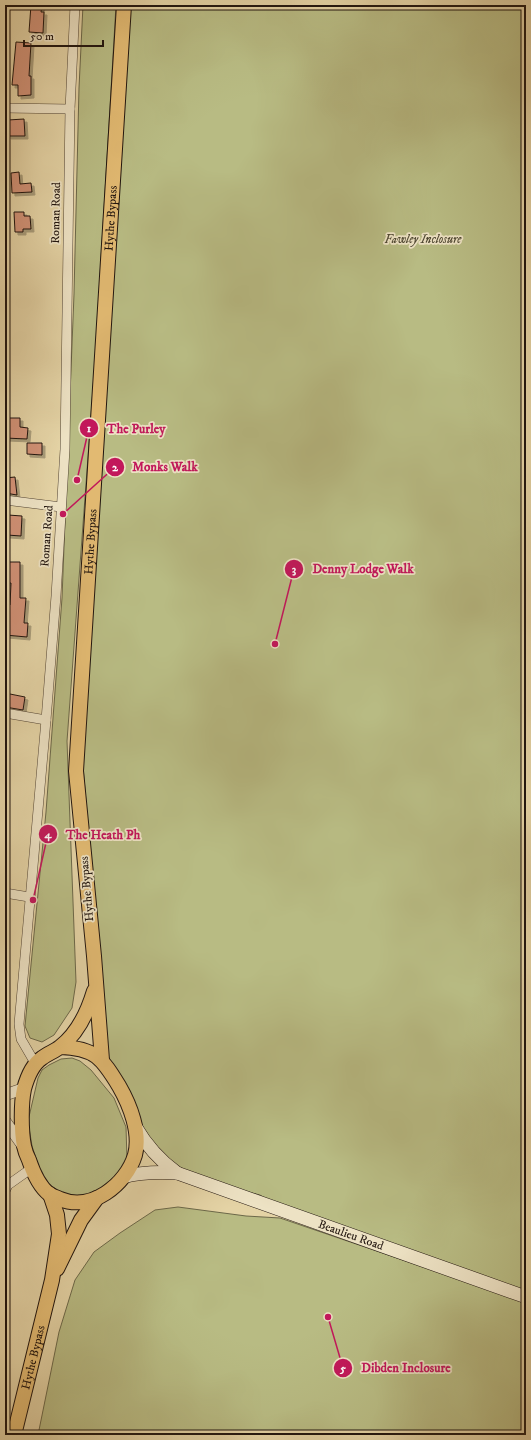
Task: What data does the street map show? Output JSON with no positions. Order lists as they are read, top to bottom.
{
  "streets": {
    "main road": ["Hythe Bypass", "Beaulieu Road"],
    "street": ["Roman Road"]
  },
  "crossings": [
    ["Roman Road", "Hythe Bypass"],
    ["Roman Road", "Beaulieu Road"],
    ["Hythe Bypass", "Beaulieu Road"]
  ],
  "parks": ["Fawley Inclosure"],
  "places": [
    "The Purley",
    "Monks Walk",
    "Denny Lodge Walk",
    "The Heath Ph",
    "Dibden Inclosure"
  ],
  "scale_bar": "50 m"
}
